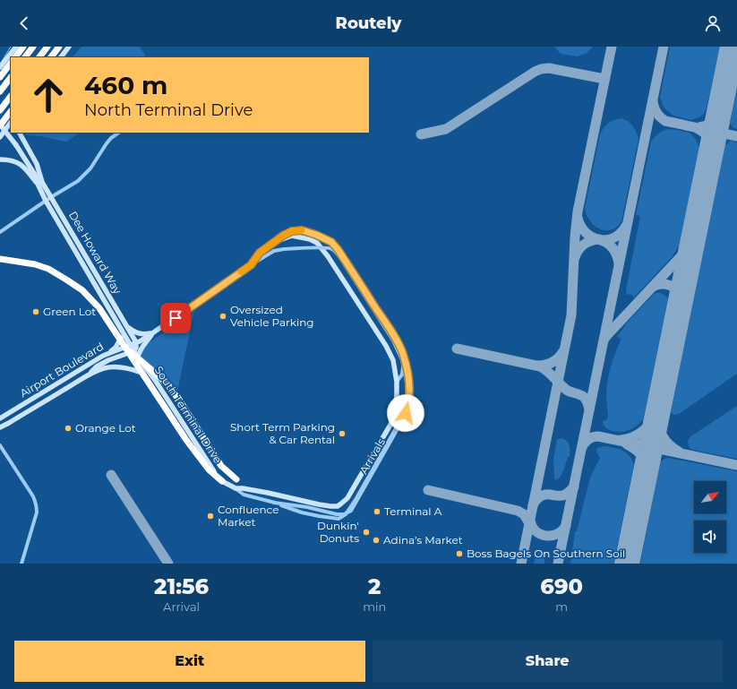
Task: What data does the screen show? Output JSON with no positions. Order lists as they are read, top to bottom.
{
  "streets": {
    "main road": ["Dee Howard Way", "Airport Boulevard", "South Terminal Drive"],
    "street": ["Arrivals"]
  },
  "crossings": [
    ["Dee Howard Way", "Airport Boulevard"],
    ["Dee Howard Way", "South Terminal Drive"],
    ["Airport Boulevard", "South Terminal Drive"]
  ],
  "places": [
    "Green Lot",
    "Oversized Vehicle Parking",
    "Orange Lot",
    "Short Term Parking & Car Rental",
    "Terminal A",
    "Confluence Market",
    "Dunkin' Donuts",
    "Adina’s Market",
    "Boss Bagels On Southern Soil"
  ],
  "north": "top right",
  "page": {
    "header": "Routely",
    "turn": ["460 m", "North Terminal Drive"],
    "eta": [
      "21:56",
      "Arrival",
      "2",
      "min",
      "690",
      "m"
    ],
    "buttons": ["Exit", "Share"]
  }
}
